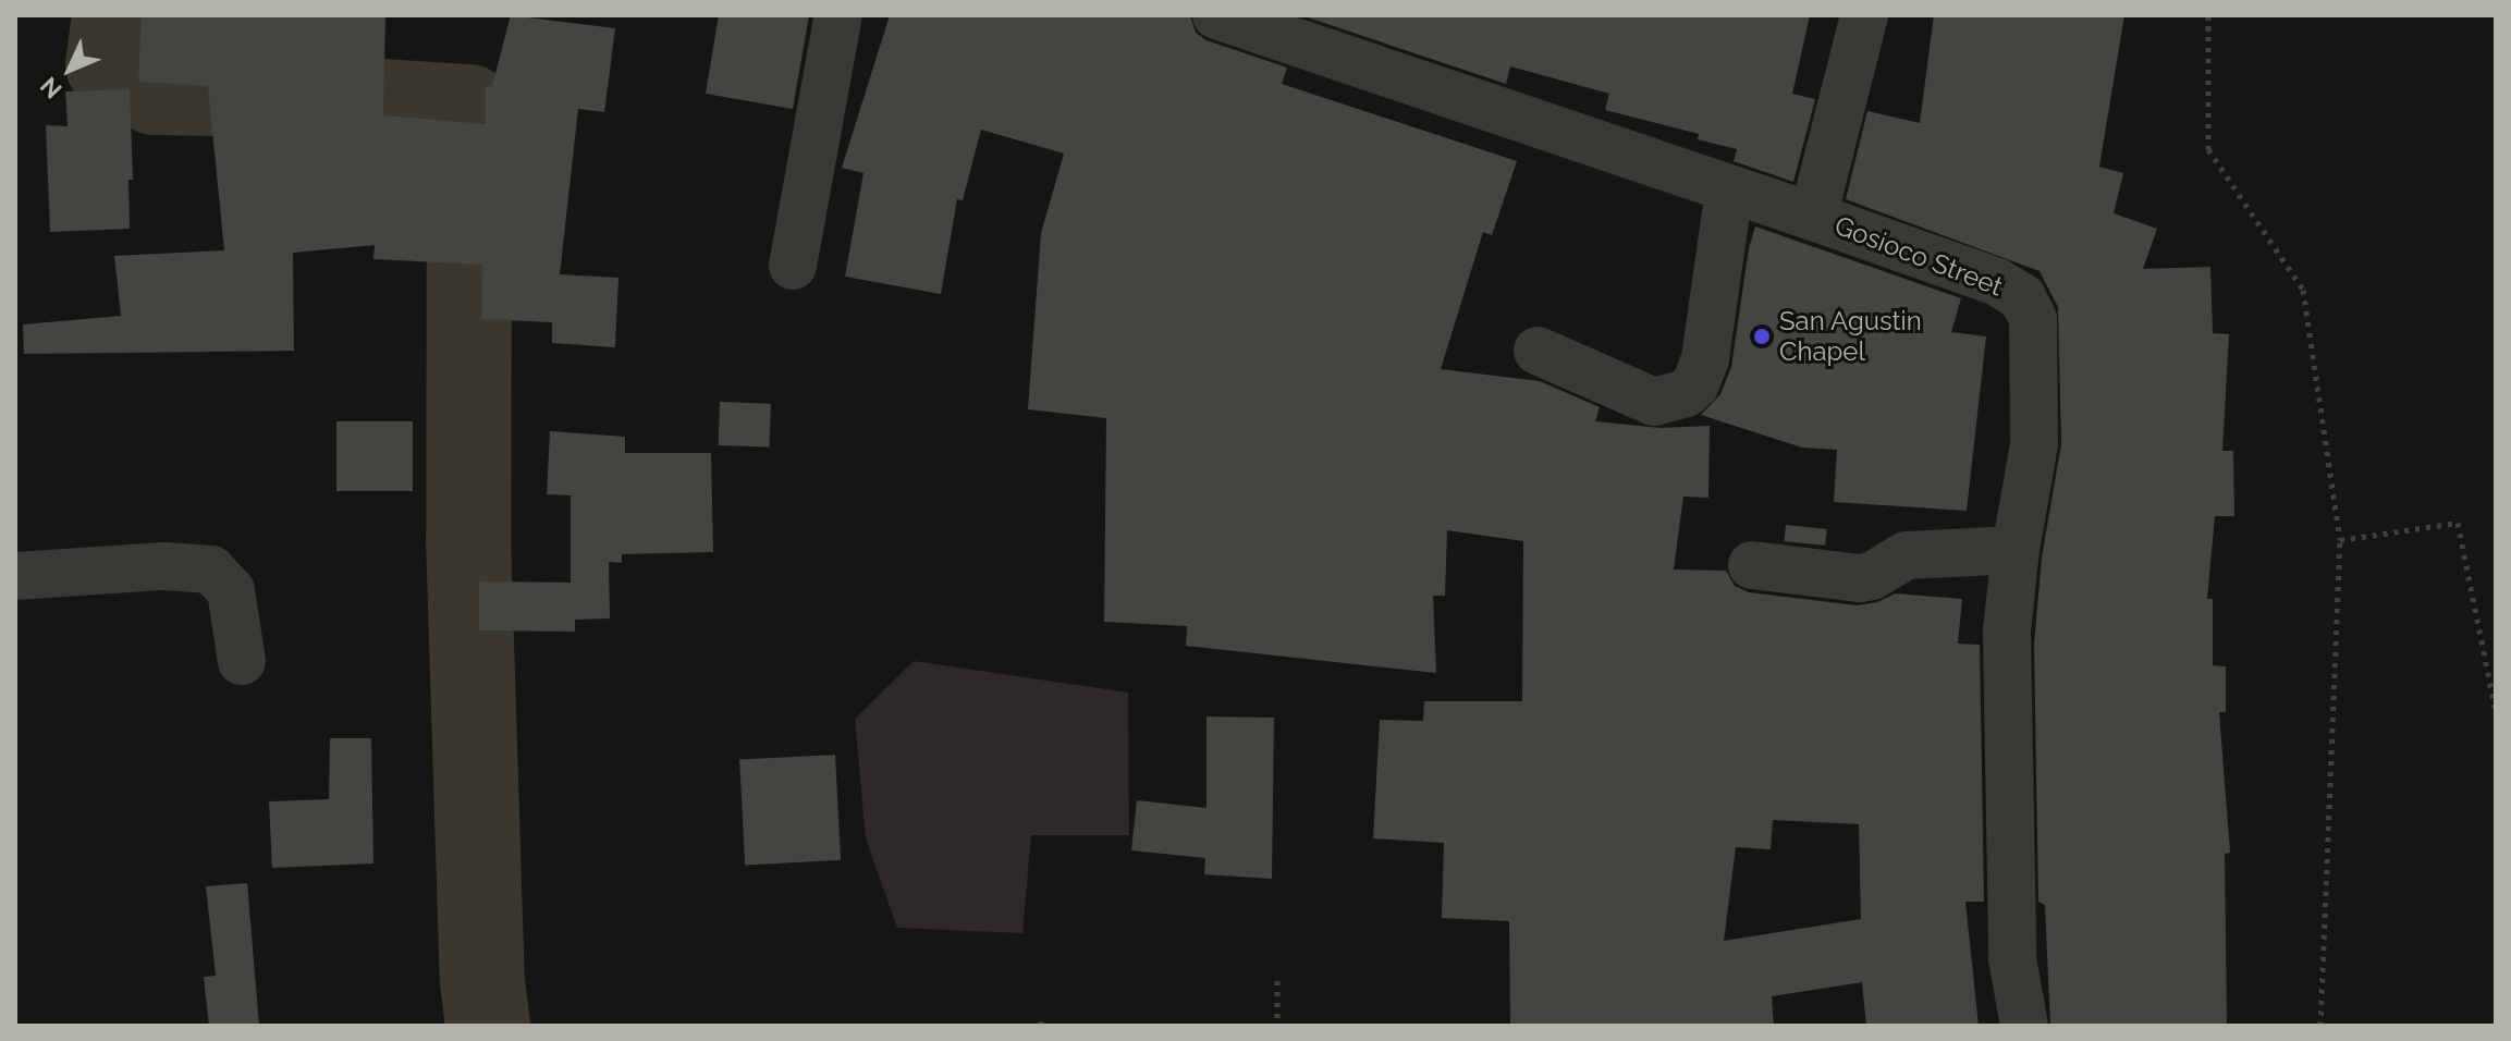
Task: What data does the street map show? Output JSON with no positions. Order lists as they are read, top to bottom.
{
  "streets": {
    "street": ["Gosioco Street"]
  },
  "places": ["San Agustin Chapel"],
  "north": "bottom left"
}
